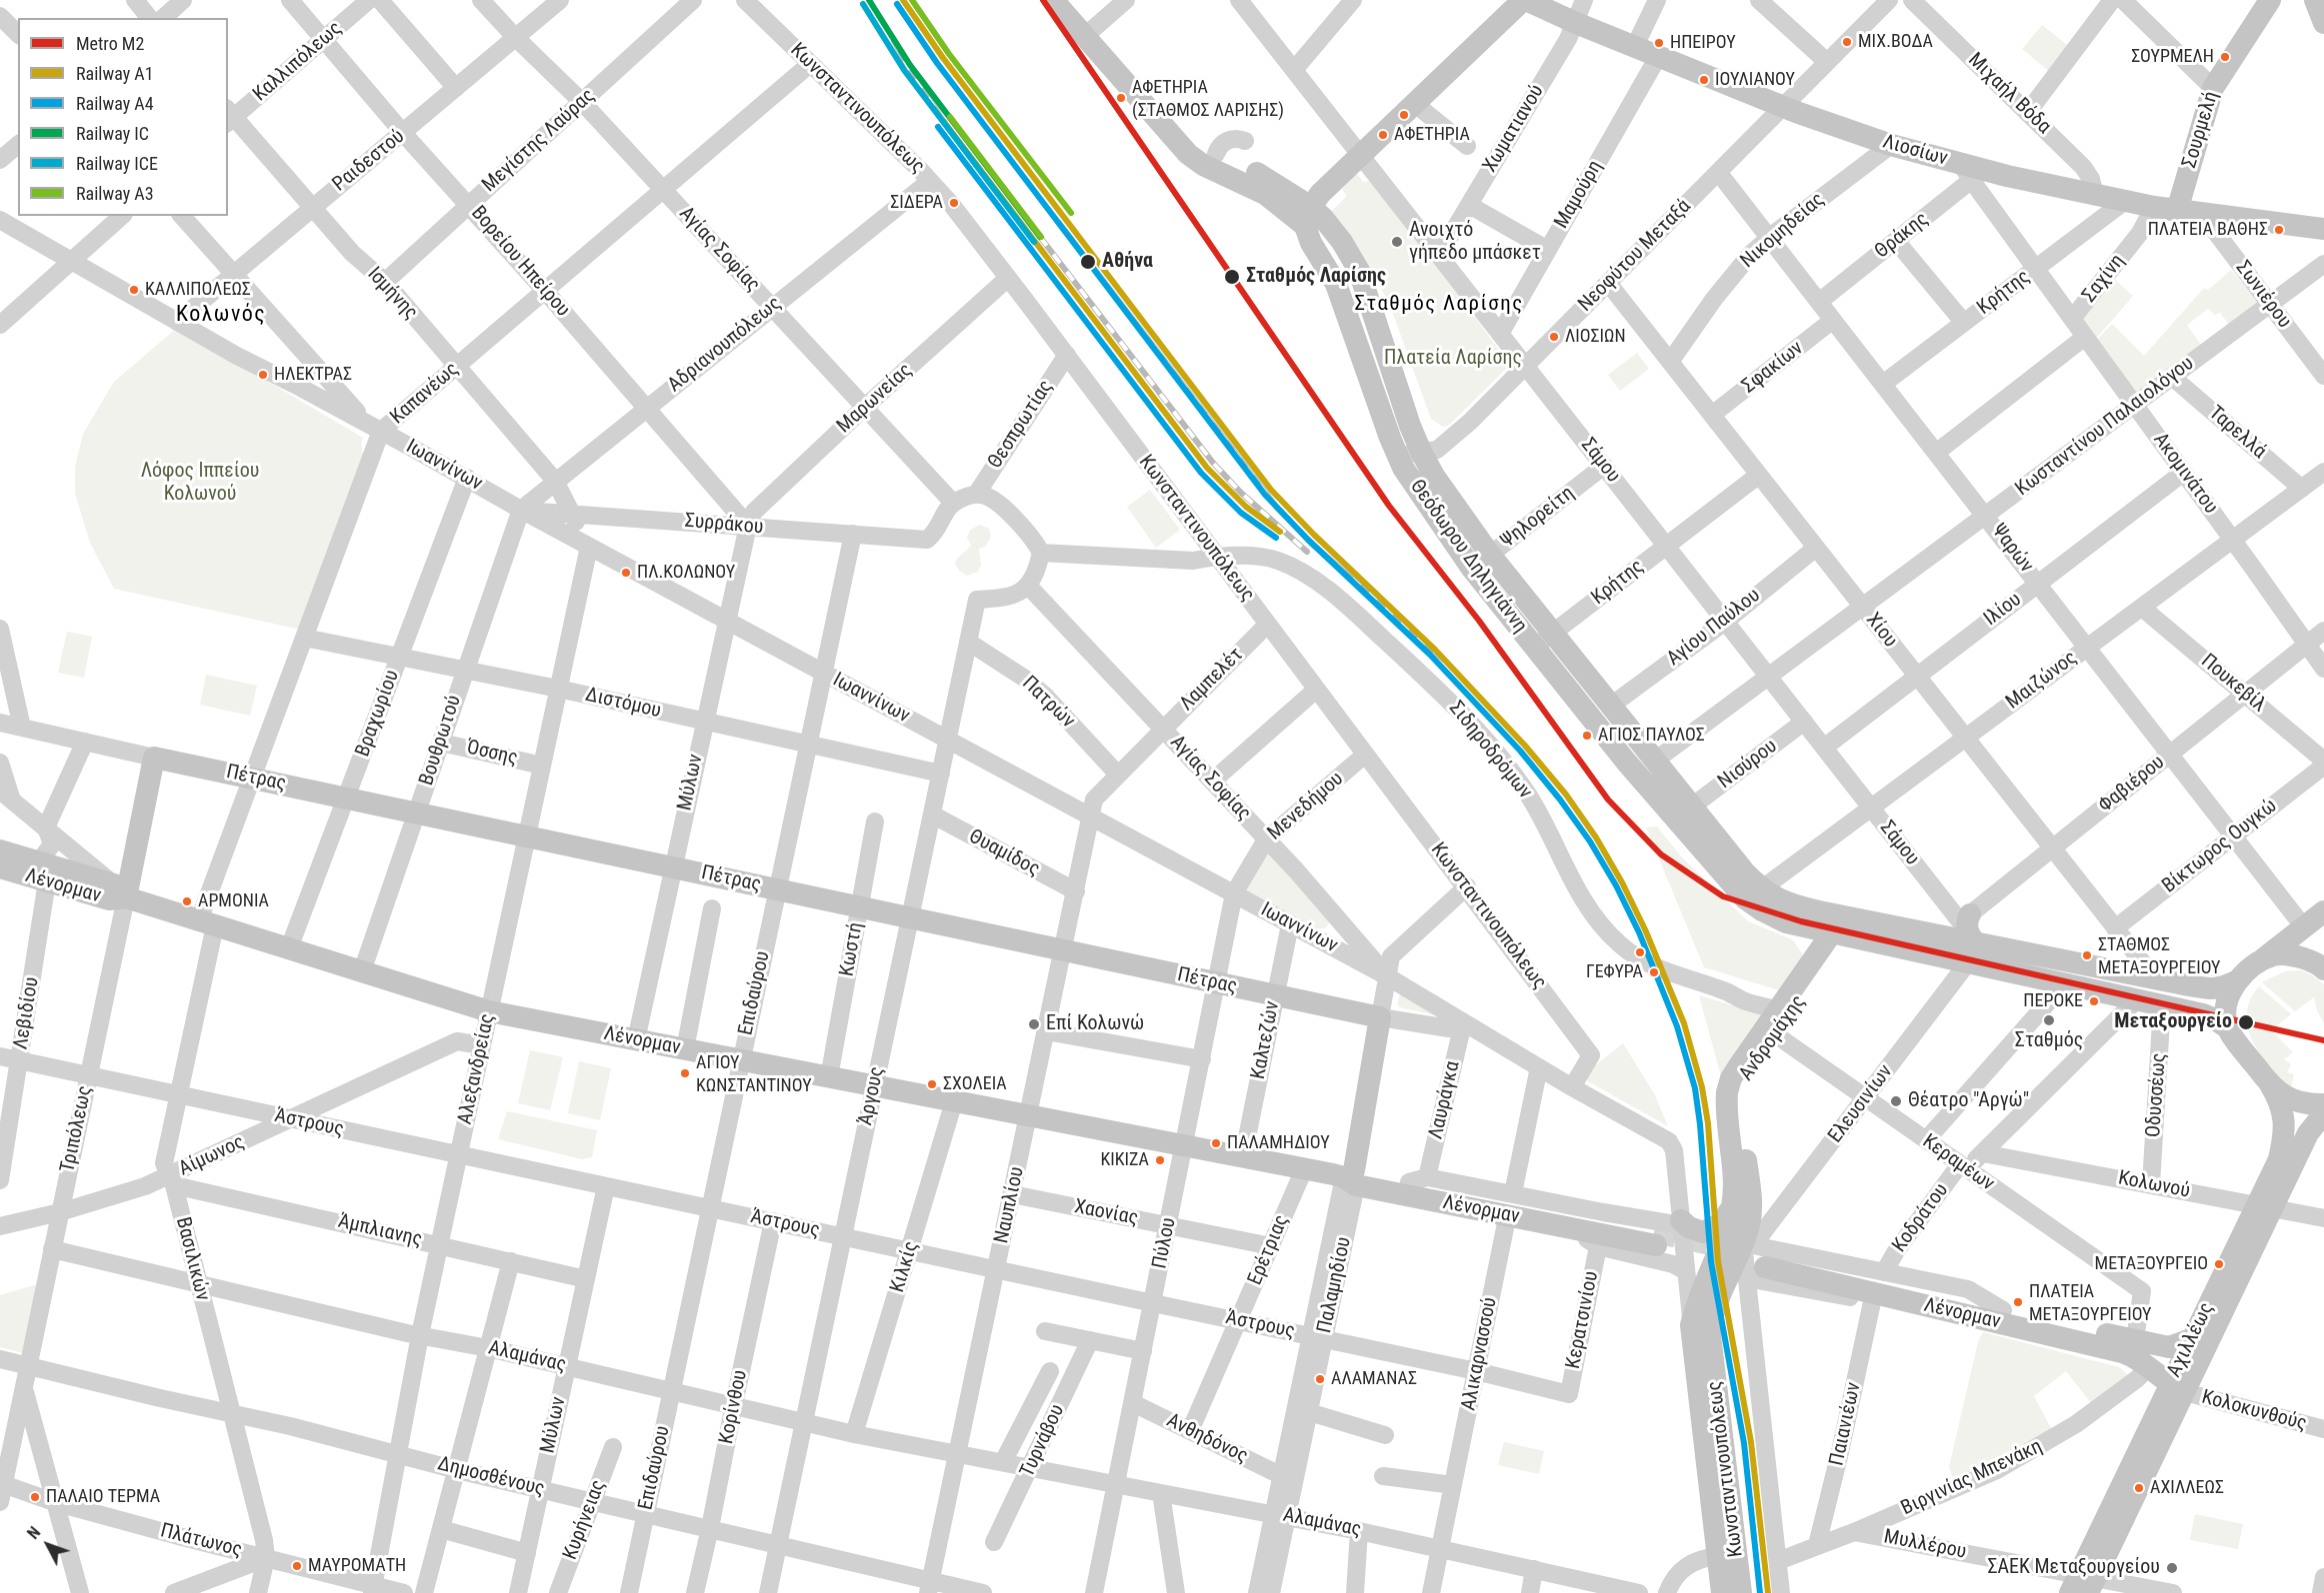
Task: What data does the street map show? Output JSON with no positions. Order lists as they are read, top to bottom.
{
  "streets": {
    "main road": [
      "Κωνσταντινουπόλεως",
      "Σουρμελή",
      "Λιοσίων",
      "Θεόδωρου Δηληγιάννη",
      "Πέτρας",
      "Λένορμαν",
      "Ανδρομάχης",
      "Τριπόλεως",
      "Παλαμηδίου",
      "Αχιλλέως"
    ],
    "street": [
      "Καλλιπόλεως",
      "Μιχαήλ Βόδα",
      "Χωματιανού",
      "Μεγίστης Λαύρας",
      "Ραιδεστού",
      "Μαμούρη",
      "Νικομηδείας",
      "Θράκης",
      "Αγίας Σοφίας",
      "Νεοφύτου Μεταξά",
      "Βορείου Ηπείρου",
      "Σαχίνη",
      "Κρήτης",
      "Ισμήνης",
      "Σωνιέρου",
      "Αδριανουπόλεως",
      "Σφακίων",
      "Καπανέως",
      "Μαρωνείας",
      "Θεσπρωτίας",
      "Κωσταντίνου Παλαιολόγου",
      "Ταρελλά",
      "Σάμου",
      "Ιωαννίνων",
      "Ακομινάτου",
      "Ψηλορείτη",
      "Συρράκου",
      "Ψαρών",
      "Ιλίου",
      "Αγίου Παύλου",
      "Χίου",
      "Λαμπελέτ",
      "Μαιζώνος",
      "Πουκεβίλ",
      "Πατρών",
      "Διστόμου",
      "Βραχωρίου",
      "Βουθρωτού",
      "Σιδηροδρόμων",
      "Όσσης",
      "Νισύρου",
      "Μύλων",
      "Φαβιέρου",
      "Μενεδήμου",
      "Βίκτωρος Ουγκώ",
      "Θυαμίδος",
      "Κωστή",
      "Επιδαύρου",
      "Λεβιδίου",
      "Καλτεζών",
      "Αλεξανδρείας",
      "Οδυσσέως",
      "Άργους",
      "Λαυράγκα",
      "Ελευσινίων",
      "Άστρους",
      "Αίμωνος",
      "Κεραμέων",
      "Κολωνού",
      "Ναυπλίου",
      "Χαονίας",
      "Κοδράτου",
      "Άμπλιανης",
      "Πύλου",
      "Ερέτριας",
      "Βασιλικών",
      "Κιλκίς",
      "Κερατσινίου",
      "Αλικαρνασσού",
      "Αλαμάνας",
      "Κορίνθου",
      "Κολοκυνθούς",
      "Παιανιέων",
      "Ανθηδόνος",
      "Τυρνάβου",
      "Δημοσθένους",
      "Βιργινίας Μπενάκη",
      "Κυρήνειας",
      "Πλάτωνος",
      "Μυλλέρου"
    ]
  },
  "crossings": [
    ["Καλλιπόλεως", "Βορείου Ηπείρου"],
    ["Καλλιπόλεως", "Ισμήνης"],
    ["Μιχαήλ Βόδα", "Λιοσίων"],
    ["Κωνσταντινουπόλεως", "Αδριανουπόλεως"],
    ["Κωνσταντινουπόλεως", "Καπανέως"],
    ["Κωνσταντινουπόλεως", "Μαρωνείας"],
    ["Κωνσταντινουπόλεως", "Θεσπρωτίας"],
    ["Κωνσταντινουπόλεως", "Ιωαννίνων"],
    ["Κωνσταντινουπόλεως", "Λαμπελέτ"],
    ["Κωνσταντινουπόλεως", "Σιδηροδρόμων"],
    ["Κωνσταντινουπόλεως", "Μενεδήμου"],
    ["Κωνσταντινουπόλεως", "Λένορμαν"],
    ["Κωνσταντινουπόλεως", "Ανδρομάχης"],
    ["Κωνσταντινουπόλεως", "Ελευσινίων"],
    ["Κωνσταντινουπόλεως", "Παλαμηδίου"],
    ["Κωνσταντινουπόλεως", "Βιργινίας Μπενάκη"],
    ["Χωματιανού", "Λιοσίων"],
    ["Χωματιανού", "Σάμου"],
    ["Σουρμελή", "Λιοσίων"],
    ["Σουρμελή", "Σαχίνη"],
    ["Σουρμελή", "Σωνιέρου"],
    ["Μεγίστης Λαύρας", "Αγίας Σοφίας"],
    ["Μεγίστης Λαύρας", "Βορείου Ηπείρου"],
    ["Μεγίστης Λαύρας", "Ισμήνης"],
    ["Λιοσίων", "Μαμούρη"],
    ["Λιοσίων", "Νικομηδείας"],
    ["Λιοσίων", "Θράκης"],
    ["Λιοσίων", "Νεοφύτου Μεταξά"],
    ["Λιοσίων", "Σαχίνη"],
    ["Λιοσίων", "Κρήτης"],
    ["Λιοσίων", "Σωνιέρου"],
    ["Λιοσίων", "Ακομινάτου"],
    ["Ραιδεστού", "Αγίας Σοφίας"],
    ["Ραιδεστού", "Βορείου Ηπείρου"],
    ["Ραιδεστού", "Ισμήνης"],
    ["Ραιδεστού", "Ιωαννίνων"],
    ["Μαμούρη", "Σάμου"],
    ["Νικομηδείας", "Ψαρών"],
    ["Νικομηδείας", "Χίου"],
    ["Θράκης", "Ακομινάτου"],
    ["Θράκης", "Ψαρών"],
    ["Αγίας Σοφίας", "Αδριανουπόλεως"],
    ["Αγίας Σοφίας", "Καπανέως"],
    ["Αγίας Σοφίας", "Μαρωνείας"],
    ["Αγίας Σοφίας", "Ιωαννίνων"],
    ["Αγίας Σοφίας", "Συρράκου"],
    ["Αγίας Σοφίας", "Λαμπελέτ"],
    ["Αγίας Σοφίας", "Μενεδήμου"],
    ["Αγίας Σοφίας", "Άργους"],
    ["Αγίας Σοφίας", "Παλαμηδίου"],
    ["Νεοφύτου Μεταξά", "Σάμου"],
    ["Νεοφύτου Μεταξά", "Ψαρών"],
    ["Νεοφύτου Μεταξά", "Θεόδωρου Δηληγιάννη"],
    ["Νεοφύτου Μεταξά", "Χίου"],
    ["Βορείου Ηπείρου", "Αδριανουπόλεως"],
    ["Βορείου Ηπείρου", "Καπανέως"],
    ["Βορείου Ηπείρου", "Μαρωνείας"],
    ["Βορείου Ηπείρου", "Συρράκου"],
    ["Βορείου Ηπείρου", "Μύλων"],
    ["Σαχίνη", "Σωνιέρου"],
    ["Σαχίνη", "Ακομινάτου"],
    ["Κρήτης", "Σάμου"],
    ["Κρήτης", "Ακομινάτου"],
    ["Κρήτης", "Ψαρών"],
    ["Κρήτης", "Θεόδωρου Δηληγιάννη"],
    ["Κρήτης", "Χίου"],
    ["Ισμήνης", "Αδριανουπόλεως"],
    ["Ισμήνης", "Καπανέως"],
    ["Ισμήνης", "Ιωαννίνων"],
    ["Ισμήνης", "Συρράκου"],
    ["Ισμήνης", "Αλεξανδρείας"],
    ["Σωνιέρου", "Κωσταντίνου Παλαιολόγου"],
    ["Αδριανουπόλεως", "Ιωαννίνων"],
    ["Αδριανουπόλεως", "Συρράκου"],
    ["Αδριανουπόλεως", "Βουθρωτού"],
    ["Σφακίων", "Ψαρών"],
    ["Σφακίων", "Χίου"],
    ["Καπανέως", "Ιωαννίνων"],
    ["Καπανέως", "Διστόμου"],
    ["Καπανέως", "Πέτρας"],
    ["Καπανέως", "Λένορμαν"],
    ["Καπανέως", "Βασιλικών"],
    ["Μαρωνείας", "Συρράκου"],
    ["Μαρωνείας", "Μύλων"],
    ["Κωσταντίνου Παλαιολόγου", "Ταρελλά"],
    ["Κωσταντίνου Παλαιολόγου", "Σάμου"],
    ["Κωσταντίνου Παλαιολόγου", "Ακομινάτου"],
    ["Κωσταντίνου Παλαιολόγου", "Ψαρών"],
    ["Κωσταντίνου Παλαιολόγου", "Θεόδωρου Δηληγιάννη"],
    ["Κωσταντίνου Παλαιολόγου", "Χίου"],
    ["Ταρελλά", "Μαιζώνος"],
    ["Σάμου", "Ψηλορείτη"],
    ["Σάμου", "Ιλίου"],
    ["Σάμου", "Αγίου Παύλου"],
    ["Σάμου", "Μαιζώνος"],
    ["Σάμου", "Νισύρου"],
    ["Σάμου", "Φαβιέρου"],
    ["Ιωαννίνων", "Συρράκου"],
    ["Ιωαννίνων", "Λαμπελέτ"],
    ["Ιωαννίνων", "Βραχωρίου"],
    ["Ιωαννίνων", "Βουθρωτού"],
    ["Ιωαννίνων", "Πέτρας"],
    ["Ιωαννίνων", "Μύλων"],
    ["Ιωαννίνων", "Μενεδήμου"],
    ["Ιωαννίνων", "Λένορμαν"],
    ["Ιωαννίνων", "Επιδαύρου"],
    ["Ιωαννίνων", "Καλτεζών"],
    ["Ιωαννίνων", "Αλεξανδρείας"],
    ["Ιωαννίνων", "Άργους"],
    ["Ιωαννίνων", "Λαυράγκα"],
    ["Ιωαννίνων", "Ναυπλίου"],
    ["Ιωαννίνων", "Πύλου"],
    ["Ιωαννίνων", "Παλαμηδίου"],
    ["Ακομινάτου", "Ιλίου"],
    ["Ακομινάτου", "Μαιζώνος"],
    ["Ακομινάτου", "Φαβιέρου"],
    ["Ψηλορείτη", "Θεόδωρου Δηληγιάννη"],
    ["Συρράκου", "Βουθρωτού"],
    ["Συρράκου", "Μύλων"],
    ["Συρράκου", "Επιδαύρου"],
    ["Ψαρών", "Ιλίου"],
    ["Ψαρών", "Μαιζώνος"],
    ["Ψαρών", "Φαβιέρου"],
    ["Ψαρών", "Βίκτωρος Ουγκώ"],
    ["Θεόδωρου Δηληγιάννη", "Αγίου Παύλου"],
    ["Θεόδωρου Δηληγιάννη", "Χίου"],
    ["Θεόδωρου Δηληγιάννη", "Μαιζώνος"],
    ["Θεόδωρου Δηληγιάννη", "Νισύρου"],
    ["Θεόδωρου Δηληγιάννη", "Φαβιέρου"],
    ["Θεόδωρου Δηληγιάννη", "Ανδρομάχης"],
    ["Θεόδωρου Δηληγιάννη", "Οδυσσέως"],
    ["Θεόδωρου Δηληγιάννη", "Ελευσινίων"],
    ["Θεόδωρου Δηληγιάννη", "Κοδράτου"],
    ["Ιλίου", "Χίου"],
    ["Αγίου Παύλου", "Χίου"],
    ["Χίου", "Μαιζώνος"],
    ["Χίου", "Φαβιέρου"],
    ["Χίου", "Βίκτωρος Ουγκώ"],
    ["Λαμπελέτ", "Πατρών"],
    ["Λαμπελέτ", "Ναυπλίου"],
    ["Μαιζώνος", "Πουκεβίλ"],
    ["Πουκεβίλ", "Φαβιέρου"],
    ["Πατρών", "Άργους"],
    ["Διστόμου", "Βραχωρίου"],
    ["Διστόμου", "Βουθρωτού"],
    ["Διστόμου", "Μύλων"],
    ["Διστόμου", "Επιδαύρου"],
    ["Διστόμου", "Αλεξανδρείας"],
    ["Διστόμου", "Άργους"],
    ["Βραχωρίου", "Πέτρας"],
    ["Βραχωρίου", "Λένορμαν"],
    ["Βουθρωτού", "Όσσης"],
    ["Βουθρωτού", "Πέτρας"],
    ["Βουθρωτού", "Λένορμαν"],
    ["Σιδηροδρόμων", "Ανδρομάχης"],
    ["Όσσης", "Αλεξανδρείας"],
    ["Πέτρας", "Μύλων"],
    ["Πέτρας", "Κωστή"],
    ["Πέτρας", "Επιδαύρου"],
    ["Πέτρας", "Λεβιδίου"],
    ["Πέτρας", "Καλτεζών"],
    ["Πέτρας", "Αλεξανδρείας"],
    ["Πέτρας", "Άργους"],
    ["Πέτρας", "Λαυράγκα"],
    ["Πέτρας", "Τριπόλεως"],
    ["Πέτρας", "Ναυπλίου"],
    ["Πέτρας", "Πύλου"],
    ["Πέτρας", "Παλαμηδίου"],
    ["Μύλων", "Λένορμαν"],
    ["Μύλων", "Άστρους"],
    ["Μύλων", "Άμπλιανης"],
    ["Μύλων", "Αλαμάνας"],
    ["Μύλων", "Δημοσθένους"],
    ["Μενεδήμου", "Πύλου"],
    ["Θυαμίδος", "Άργους"],
    ["Θυαμίδος", "Ναυπλίου"],
    ["Λένορμαν", "Κωστή"],
    ["Λένορμαν", "Επιδαύρου"],
    ["Λένορμαν", "Λεβιδίου"],
    ["Λένορμαν", "Ανδρομάχης"],
    ["Λένορμαν", "Καλτεζών"],
    ["Λένορμαν", "Αλεξανδρείας"],
    ["Λένορμαν", "Άργους"],
    ["Λένορμαν", "Λαυράγκα"],
    ["Λένορμαν", "Ελευσινίων"],
    ["Λένορμαν", "Τριπόλεως"],
    ["Λένορμαν", "Κεραμέων"],
    ["Λένορμαν", "Ναυπλίου"],
    ["Λένορμαν", "Πύλου"],
    ["Λένορμαν", "Ερέτριας"],
    ["Λένορμαν", "Βασιλικών"],
    ["Λένορμαν", "Κιλκίς"],
    ["Λένορμαν", "Παλαμηδίου"],
    ["Λένορμαν", "Αχιλλέως"],
    ["Λένορμαν", "Κολοκυνθούς"],
    ["Λένορμαν", "Βιργινίας Μπενάκη"],
    ["Επιδαύρου", "Άστρους"],
    ["Επιδαύρου", "Αλαμάνας"],
    ["Επιδαύρου", "Δημοσθένους"],
    ["Λεβιδίου", "Άστρους"],
    ["Ανδρομάχης", "Ελευσινίων"],
    ["Ανδρομάχης", "Κεραμέων"],
    ["Αλεξανδρείας", "Άστρους"],
    ["Αλεξανδρείας", "Αίμωνος"],
    ["Αλεξανδρείας", "Άμπλιανης"],
    ["Αλεξανδρείας", "Αλαμάνας"],
    ["Αλεξανδρείας", "Δημοσθένους"],
    ["Αλεξανδρείας", "Πλάτωνος"],
    ["Οδυσσέως", "Κολωνού"],
    ["Άργους", "Άστρους"],
    ["Άργους", "Αλαμάνας"],
    ["Άργους", "Δημοσθένους"],
    ["Ελευσινίων", "Κεραμέων"],
    ["Άστρους", "Τριπόλεως"],
    ["Άστρους", "Αίμωνος"],
    ["Άστρους", "Ναυπλίου"],
    ["Άστρους", "Πύλου"],
    ["Άστρους", "Ερέτριας"],
    ["Άστρους", "Βασιλικών"],
    ["Άστρους", "Κιλκίς"],
    ["Άστρους", "Παλαμηδίου"],
    ["Άστρους", "Κερατσινίου"],
    ["Άστρους", "Αλικαρνασσού"],
    ["Άστρους", "Κορίνθου"],
    ["Τριπόλεως", "Αίμωνος"],
    ["Τριπόλεως", "Αλαμάνας"],
    ["Τριπόλεως", "Δημοσθένους"],
    ["Τριπόλεως", "Πλάτωνος"],
    ["Αίμωνος", "Άμπλιανης"],
    ["Αίμωνος", "Βασιλικών"],
    ["Κεραμέων", "Κοδράτου"],
    ["Κολωνού", "Κοδράτου"],
    ["Κολωνού", "Αχιλλέως"],
    ["Ναυπλίου", "Χαονίας"],
    ["Ναυπλίου", "Αλαμάνας"],
    ["Ναυπλίου", "Δημοσθένους"],
    ["Χαονίας", "Πύλου"],
    ["Χαονίας", "Ερέτριας"],
    ["Άμπλιανης", "Βασιλικών"],
    ["Πύλου", "Αλαμάνας"],
    ["Πύλου", "Ανθηδόνος"],
    ["Ερέτριας", "Ανθηδόνος"],
    ["Βασιλικών", "Αλαμάνας"],
    ["Βασιλικών", "Δημοσθένους"],
    ["Βασιλικών", "Πλάτωνος"],
    ["Κιλκίς", "Αλαμάνας"],
    ["Παλαμηδίου", "Αλαμάνας"],
    ["Παλαμηδίου", "Ανθηδόνος"],
    ["Αχιλλέως", "Κολοκυνθούς"],
    ["Αχιλλέως", "Μυλλέρου"],
    ["Αλικαρνασσού", "Αλαμάνας"],
    ["Αλαμάνας", "Κορίνθου"],
    ["Αλαμάνας", "Τυρνάβου"],
    ["Κορίνθου", "Δημοσθένους"],
    ["Παιανιέων", "Βιργινίας Μπενάκη"],
    ["Δημοσθένους", "Κυρήνειας"],
    ["Βιργινίας Μπενάκη", "Μυλλέρου"]
  ],
  "districts": ["Σταθμός Λαρίσης", "Κολωνός"],
  "parks": ["Πλατεία Λαρίσης", "Λόφος Ιππείου Κολωνού"],
  "places": [
    "ΜΙΧ.ΒΟΔΑ",
    "ΗΠΕΙΡΟΥ",
    "ΣΟΥΡΜΕΛΗ",
    "ΙΟΥΛΙΑΝΟΥ",
    "ΑΦΕΤΗΡΙΑ (ΣΤΑΘΜΟΣ ΛΑΡΙΣΗΣ)",
    "ΑΦΕΤΗΡΙΑ",
    "ΣΙΔΕΡΑ",
    "ΠΛΑΤΕΙΑ ΒΑΘΗΣ",
    "Ανοιχτό γήπεδο μπάσκετ",
    "Αθήνα",
    "Σταθμός Λαρίσης",
    "ΚΑΛΛΙΠΟΛΕΩΣ",
    "ΛΙΟΣΙΩΝ",
    "ΗΛΕΚΤΡΑΣ",
    "ΠΛ.ΚΟΛΩΝΟΥ",
    "ΑΓΙΟΣ ΠΑΥΛΟΣ",
    "ΑΡΜΟΝΙΑ",
    "ΣΤΑΘΜΟΣ ΜΕΤΑΞΟΥΡΓΕΙΟΥ",
    "ΓΕΦΥΡΑ",
    "ΠΕΡΟΚΕ",
    "Σταθμός",
    "Μεταξουργείο",
    "Επί Κολωνώ",
    "ΑΓΙΟΥ ΚΩΝΣΤΑΝΤΙΝΟΥ",
    "ΣΧΟΛΕΙΑ",
    "Θέατρο \"Αργώ\"",
    "ΠΑΛΑΜΗΔΙΟΥ",
    "ΚΙΚΙΖΑ",
    "ΜΕΤΑΞΟΥΡΓΕΙΟ",
    "ΠΛΑΤΕΙΑ ΜΕΤΑΞΟΥΡΓΕΙΟΥ",
    "ΑΛΑΜΑΝΑΣ",
    "ΑΧΙΛΛΕΩΣ",
    "ΠΑΛΑΙΟ ΤΕΡΜΑ",
    "ΜΑΥΡΟΜΑΤΗ",
    "ΣΑΕΚ Μεταξουργείου"
  ],
  "lines": [
    "metro line Μ2",
    "rail line A1",
    "rail line IC",
    "rail line A3",
    "rail line A4",
    "rail line ICE"
  ],
  "legend": [
    "Metro Μ2",
    "Railway A1",
    "Railway A4",
    "Railway IC",
    "Railway ICE",
    "Railway A3"
  ],
  "north": "top left"
}
